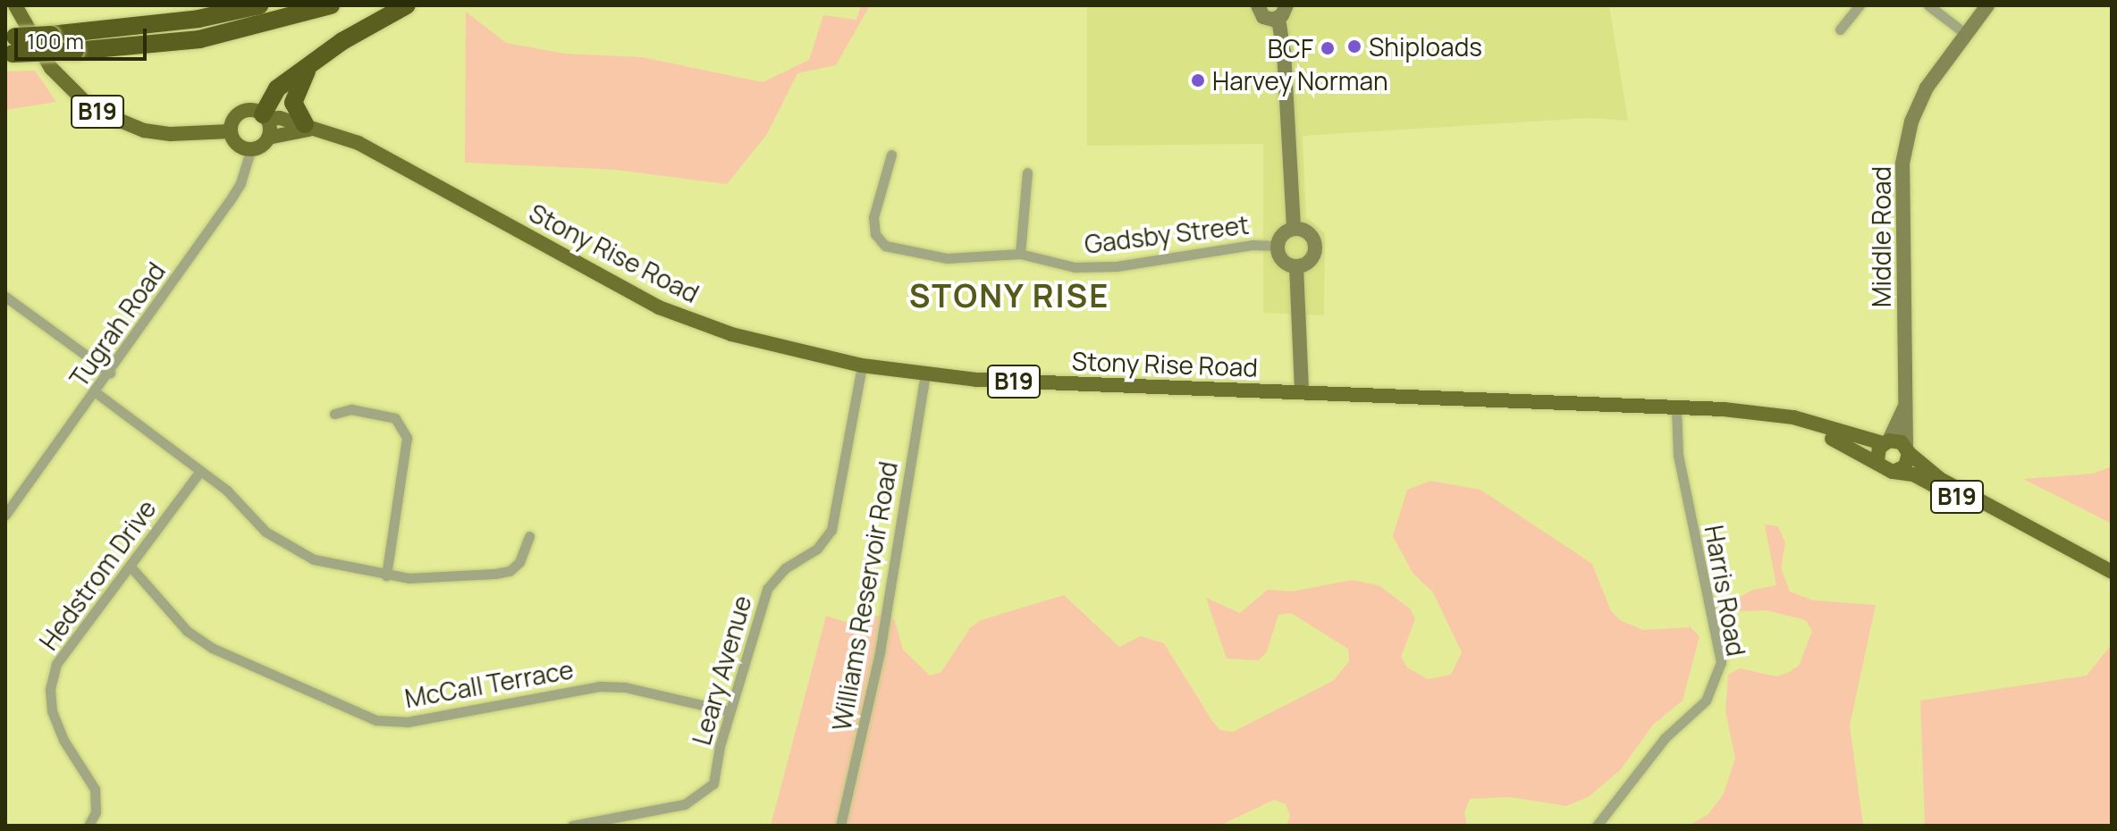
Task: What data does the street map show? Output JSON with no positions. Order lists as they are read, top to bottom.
{
  "streets": {
    "main road": ["B19", "Middle Road", "Stony Rise Road"],
    "street": [
      "Gadsby Street",
      "Tugrah Road",
      "Hedstrom Drive",
      "Harris Road",
      "Williams Reservoir Road",
      "Leary Avenue",
      "McCall Terrace"
    ]
  },
  "crossings": [
    ["B19", "Middle Road"],
    ["B19", "Stony Rise Road"],
    ["B19", "Tugrah Road"],
    ["Middle Road", "Stony Rise Road"],
    ["Stony Rise Road", "Tugrah Road"],
    ["Stony Rise Road", "Harris Road"],
    ["Stony Rise Road", "Williams Reservoir Road"],
    ["Stony Rise Road", "Leary Avenue"],
    ["Hedstrom Drive", "McCall Terrace"],
    ["Leary Avenue", "McCall Terrace"]
  ],
  "districts": ["STONY RISE"],
  "places": ["Shiploads", "BCF", "Harvey Norman"],
  "scale_bar": "100 m"
}
